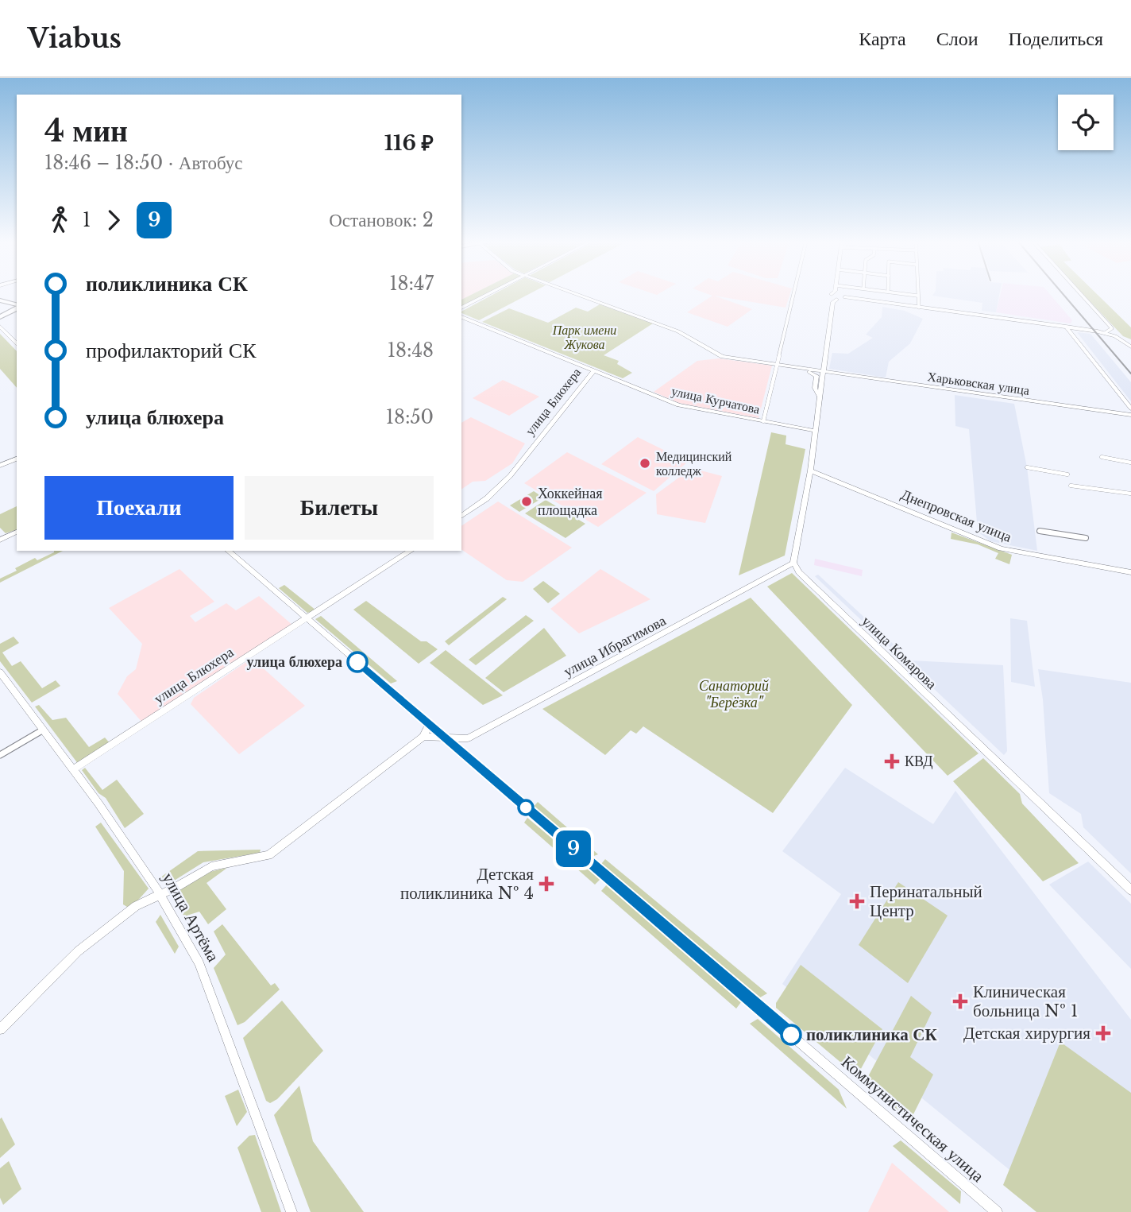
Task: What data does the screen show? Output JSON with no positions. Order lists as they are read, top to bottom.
{
  "streets": {
    "street": [
      "Харьковская улица",
      "улица Курчатова",
      "улица Блюхера",
      "Днепровская улица",
      "улица Ибрагимова",
      "улица Комарова",
      "улица Артёма",
      "Коммунистическая улица"
    ]
  },
  "crossings": [
    ["улица Курчатова", "улица Блюхера"],
    ["улица Блюхера", "улица Артёма"],
    ["улица Блюхера", "Коммунистическая улица"],
    ["улица Ибрагимова", "улица Комарова"],
    ["улица Ибрагимова", "Коммунистическая улица"]
  ],
  "parks": ["Парк имени Жукова", "Санаторий \"Берёзка\""],
  "places": {
    "other": [
      "Медицинский колледж",
      "Хоккейная площадка",
      "улица блюхера",
      "поликлиника СК"
    ],
    "health": [
      "КВД",
      "Детская поликлиника № 4",
      "Перинатальный Центр",
      "Клиническая больница № 1",
      "Детская хирургия"
    ]
  },
  "lines": ["bus line 9"],
  "page": {
    "header": "Viabus",
    "nav": ["Карта", "Слои", "Поделиться"],
    "on_map": "9",
    "heading": ["4 мин", "18:46 – 18:50 · Автобус", "116 ₽"],
    "legs": ["1", "9", "Остановок: 2"],
    "list": [
      {
        "name": "поликлиника СК",
        "value": "18:47"
      },
      {
        "name": "профилакторий СК",
        "value": "18:48"
      },
      {
        "name": "улица блюхера",
        "value": "18:50"
      }
    ],
    "buttons": ["Поехали", "Билеты"]
  }
}
